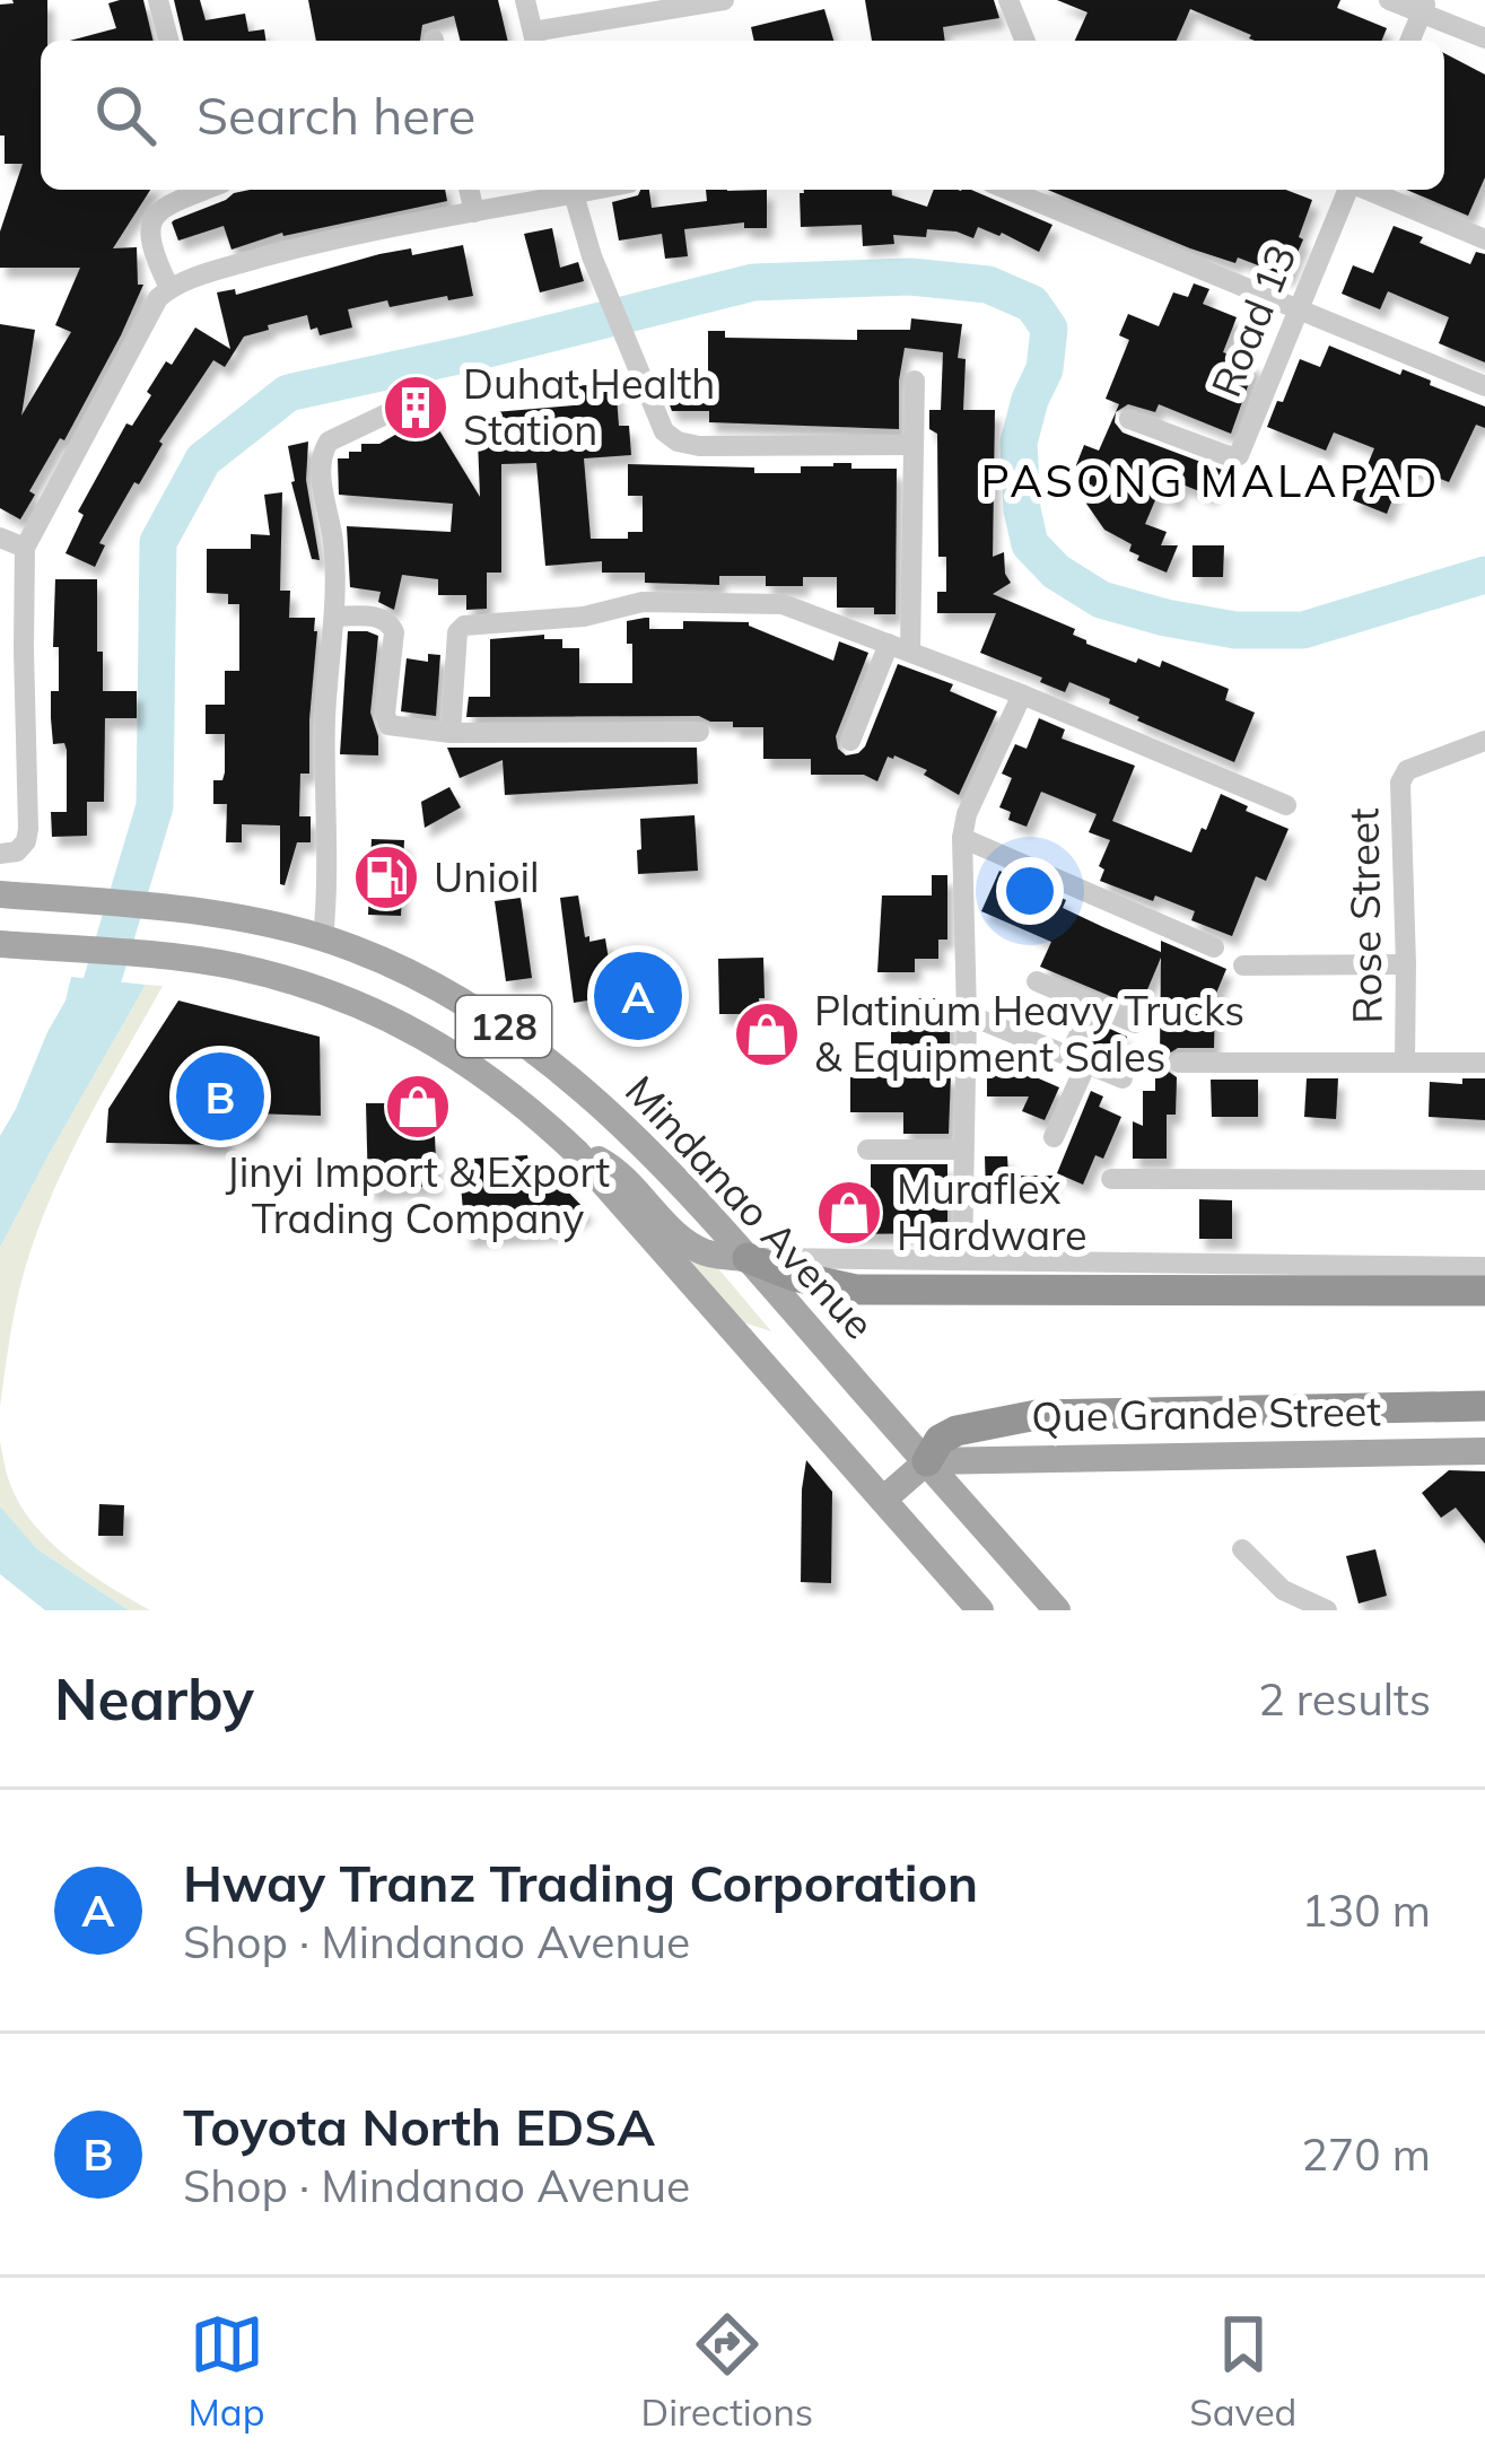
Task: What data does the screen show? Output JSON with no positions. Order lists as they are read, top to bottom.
{
  "streets": {
    "main road": ["128", "Mindanao Avenue", "Que Grande Street"],
    "street": ["Road 13", "Rose Street"]
  },
  "crossings": [
    ["Mindanao Avenue", "Que Grande Street"]
  ],
  "districts": ["PASONG MALAPAD"],
  "places": {
    "building": ["Duhat Health Station"],
    "fuel station": ["Unioil"],
    "shop": ["Platinum Heavy Trucks & Equipment Sales", "Jinyi Import & Export Trading Company", "Muraflex Hardware"]
  },
  "page": {
    "search": "Search here",
    "pins": ["A", "B"],
    "heading": ["Nearby", "2 results"],
    "list": [
      {
        "mark": "A",
        "name": "Hway Tranz Trading Corporation",
        "note": "Shop · Mindanao Avenue",
        "value": "130 m"
      },
      {
        "mark": "B",
        "name": "Toyota North EDSA",
        "note": "Shop · Mindanao Avenue",
        "value": "270 m"
      }
    ],
    "nav": ["Map", "Directions", "Saved"]
  }
}
